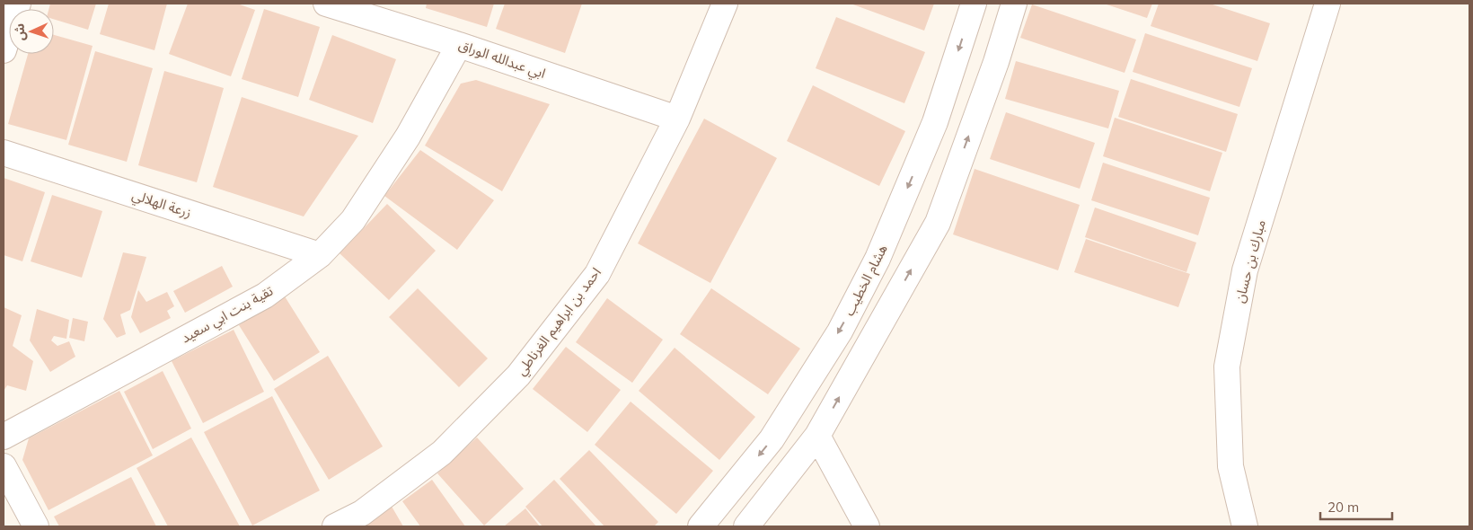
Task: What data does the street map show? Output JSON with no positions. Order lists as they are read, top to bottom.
{
  "streets": {
    "street": [
      "ابي عبدالله الوراق",
      "زرعة الهلالي",
      "مبارك بن حسان",
      "هشام الخطيب",
      "تقية بنت ابي سعيد",
      "احمد بن ابراهيم الغرناطي"
    ]
  },
  "crossings": [
    ["ابي عبدالله الوراق", "تقية بنت ابي سعيد"],
    ["ابي عبدالله الوراق", "احمد بن ابراهيم الغرناطي"],
    ["زرعة الهلالي", "تقية بنت ابي سعيد"]
  ],
  "scale_bar": "20 m",
  "north": "left"
}
